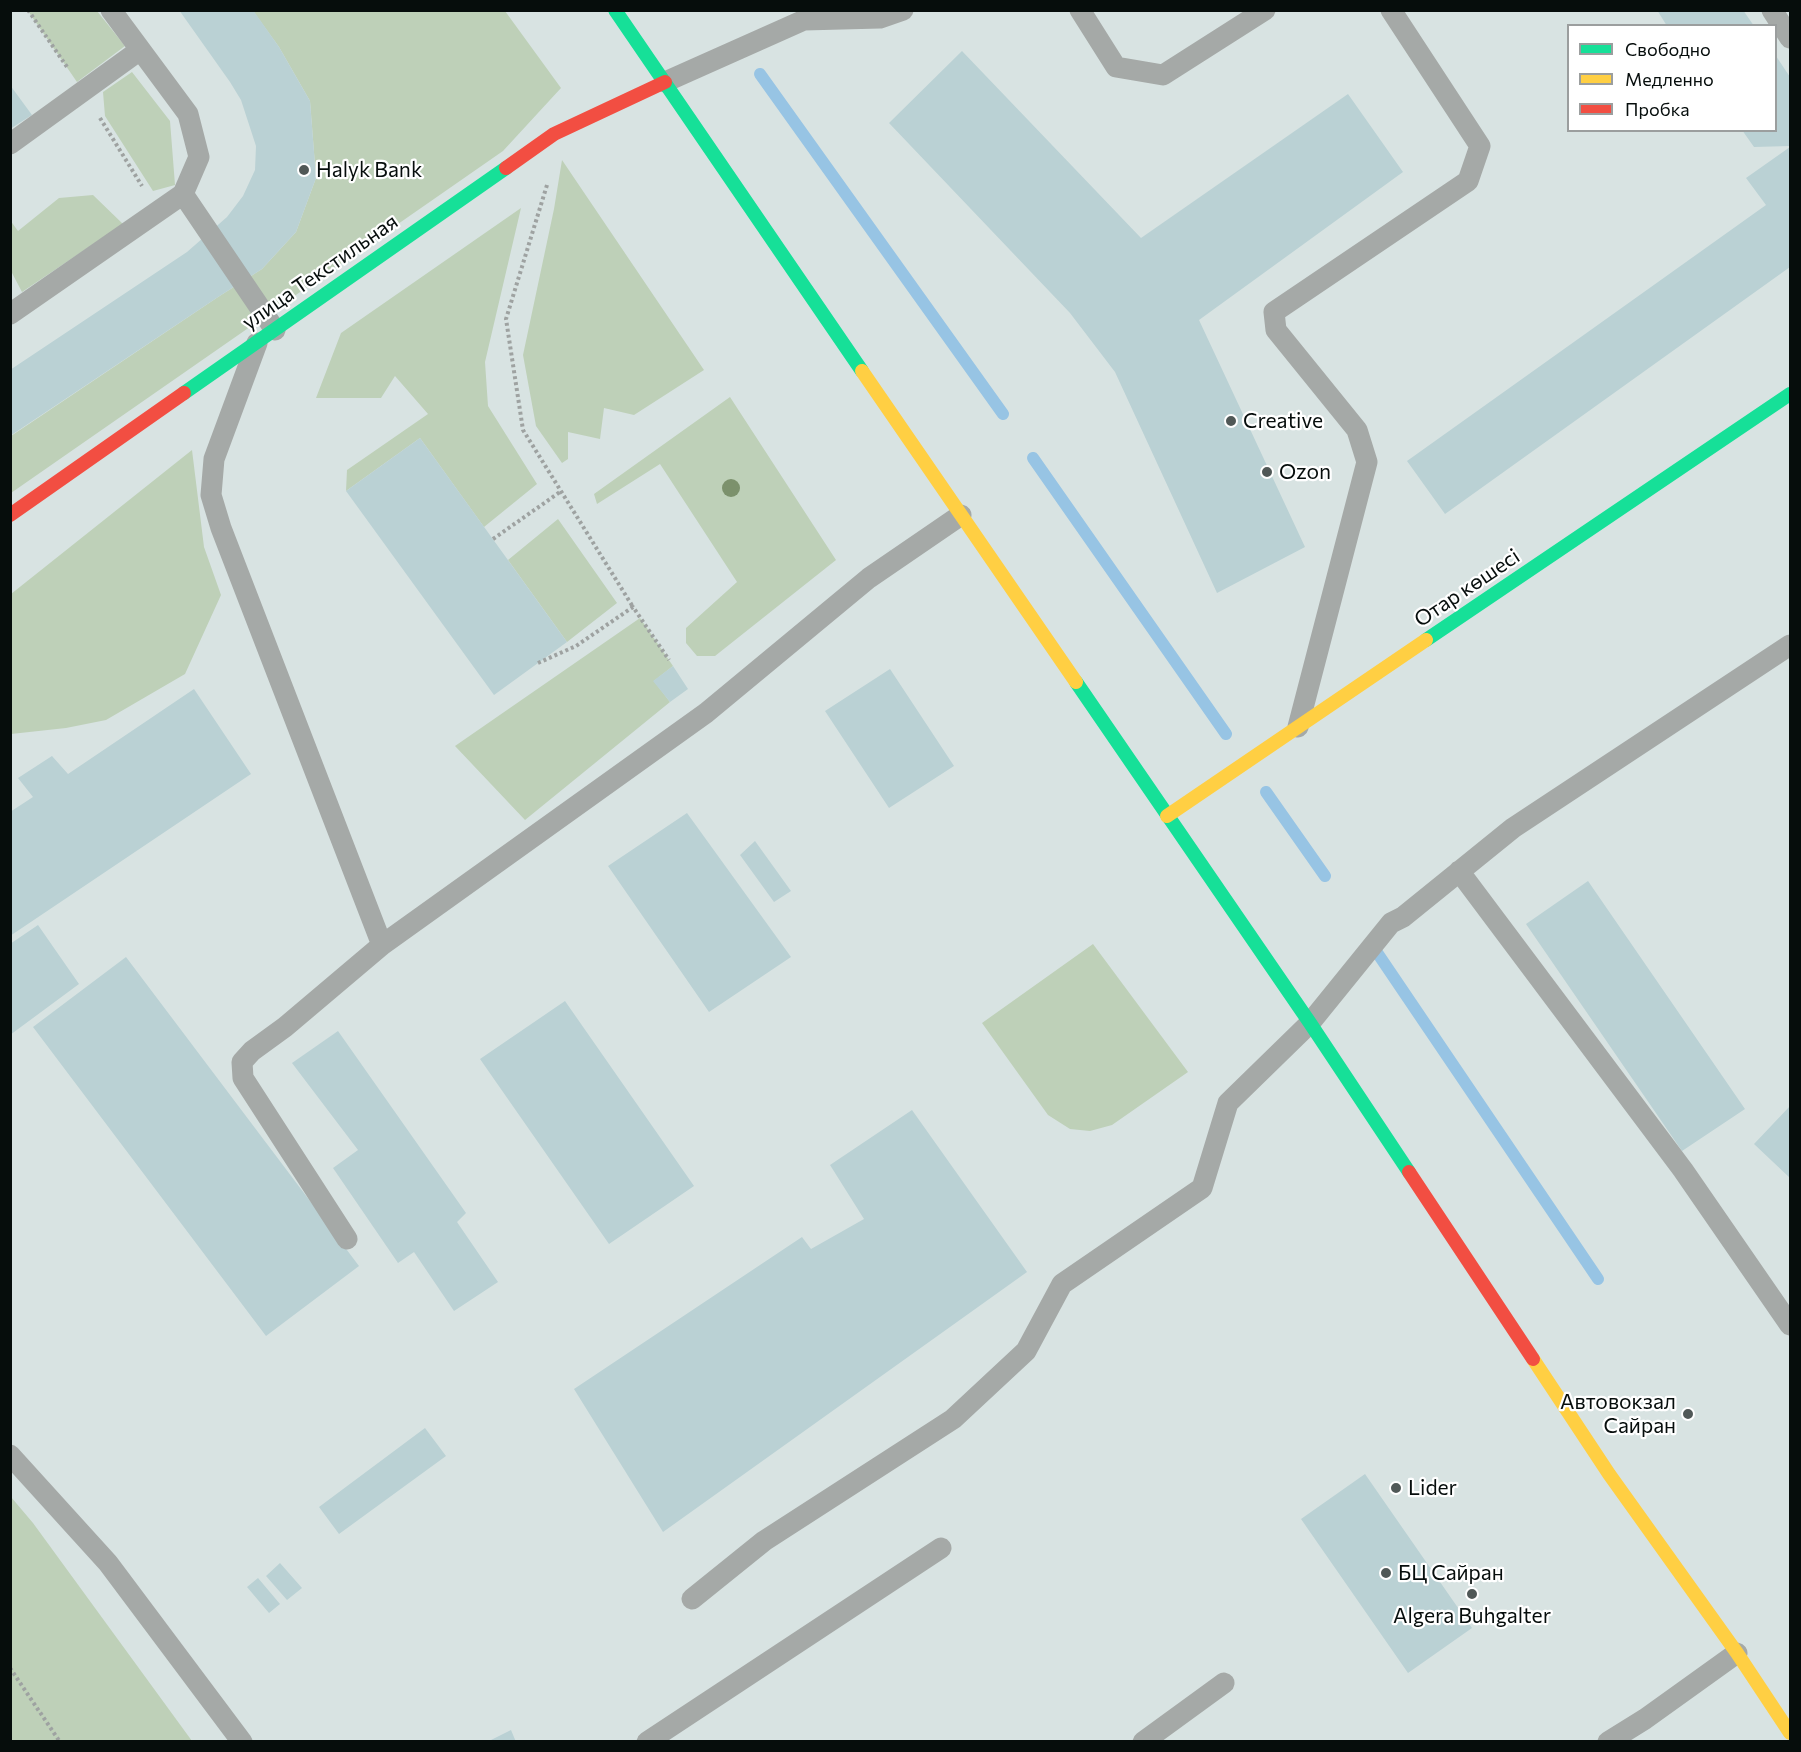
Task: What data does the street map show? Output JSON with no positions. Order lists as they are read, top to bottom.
{
  "streets": {
    "main road": ["улица Текстильная", "Отар көшесі"]
  },
  "places": [
    "Halyk Bank",
    "Creative",
    "Ozon",
    "Автовокзал Сайран",
    "Lider",
    "БЦ Сайран",
    "Algera Buhgalter"
  ],
  "legend": ["Свободно", "Медленно", "Пробка"]
}
